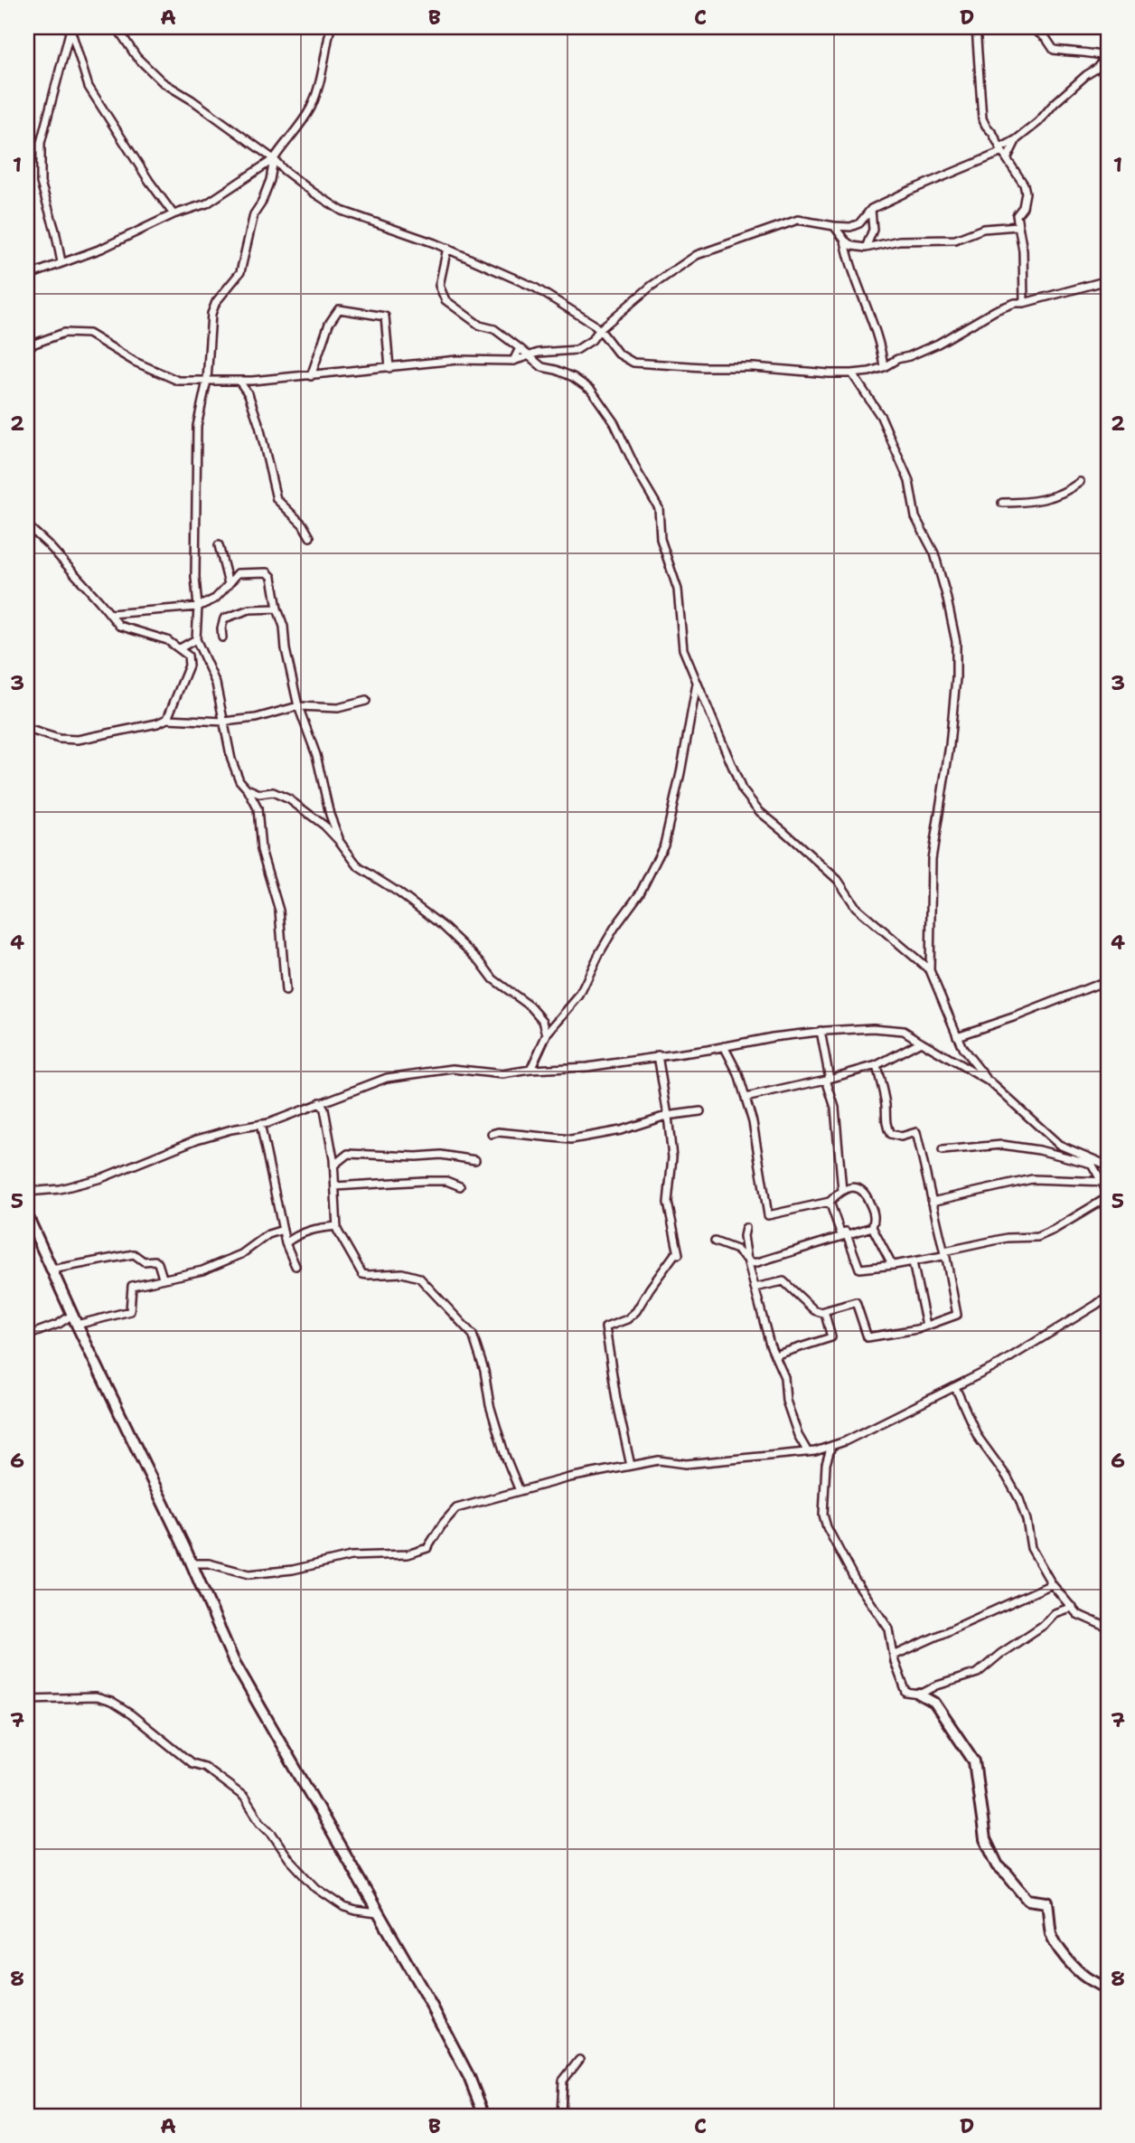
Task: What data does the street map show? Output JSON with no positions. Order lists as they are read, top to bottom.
{
  "grid": {
    "columns": [
      "A",
      "B",
      "C",
      "D"
    ],
    "rows": [
      "1",
      "2",
      "3",
      "4",
      "5",
      "6",
      "7",
      "8"
    ]
  }
}
